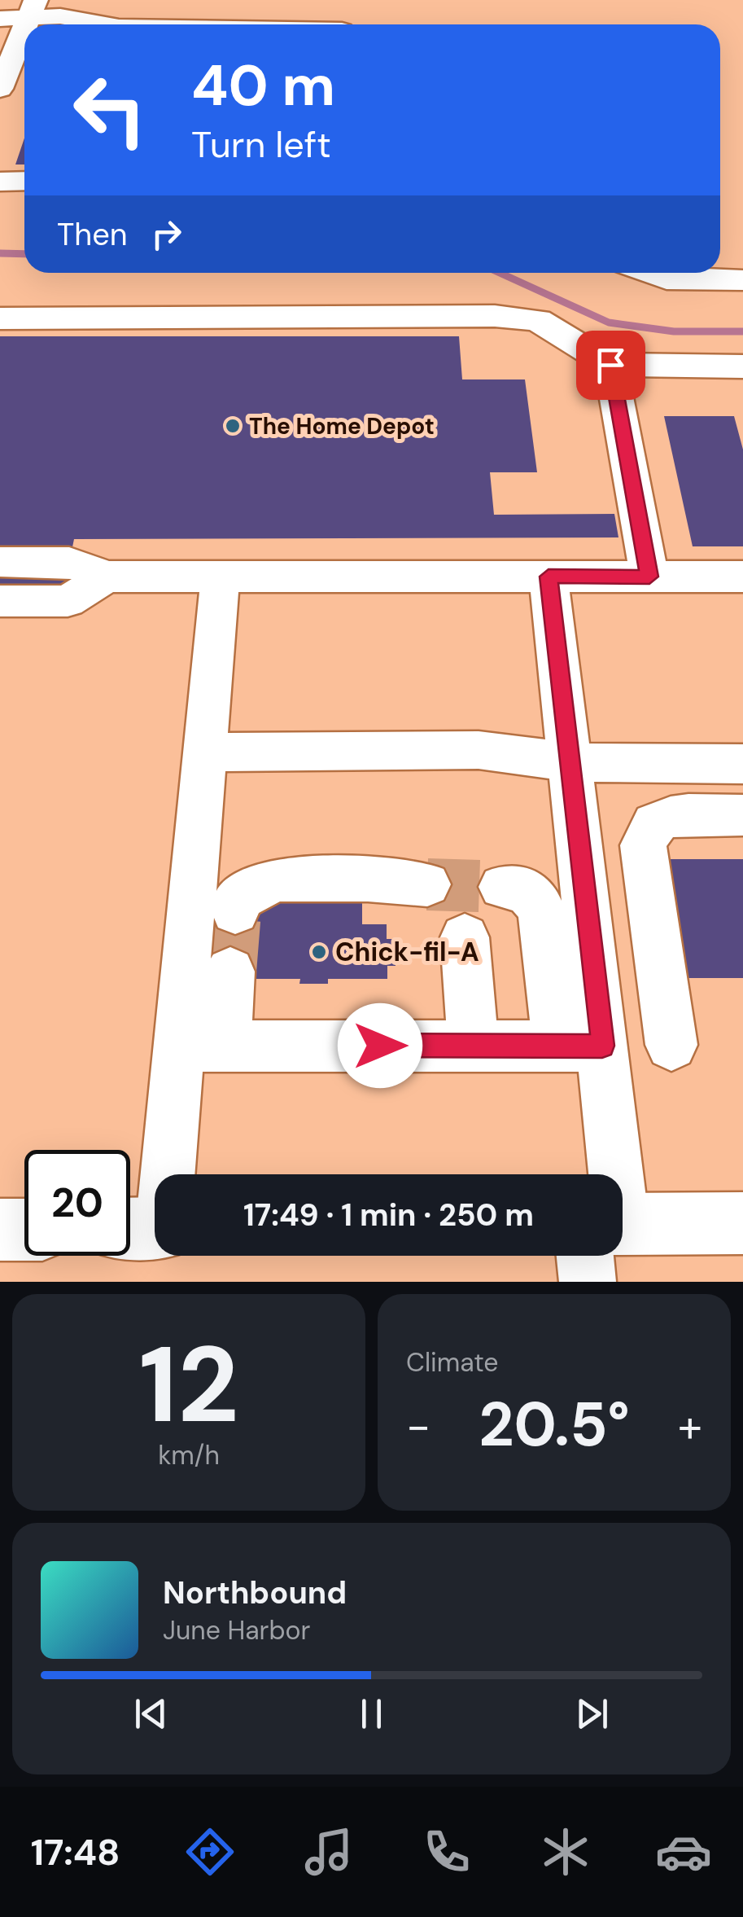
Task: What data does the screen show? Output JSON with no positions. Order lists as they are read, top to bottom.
{
  "places": ["The Home Depot", "Chick-fil-A"],
  "page": {
    "turn": ["40 m", "Turn left"],
    "then": "Then",
    "limit": "20",
    "trip": "17:49 · 1 min · 250 m",
    "tile": [
      ["12", "km/h"],
      "Climate"
    ],
    "heat": ["−", "20.5°", "+"],
    "song": ["Northbound", "June Harbor"],
    "tabs": "17:48"
  }
}
